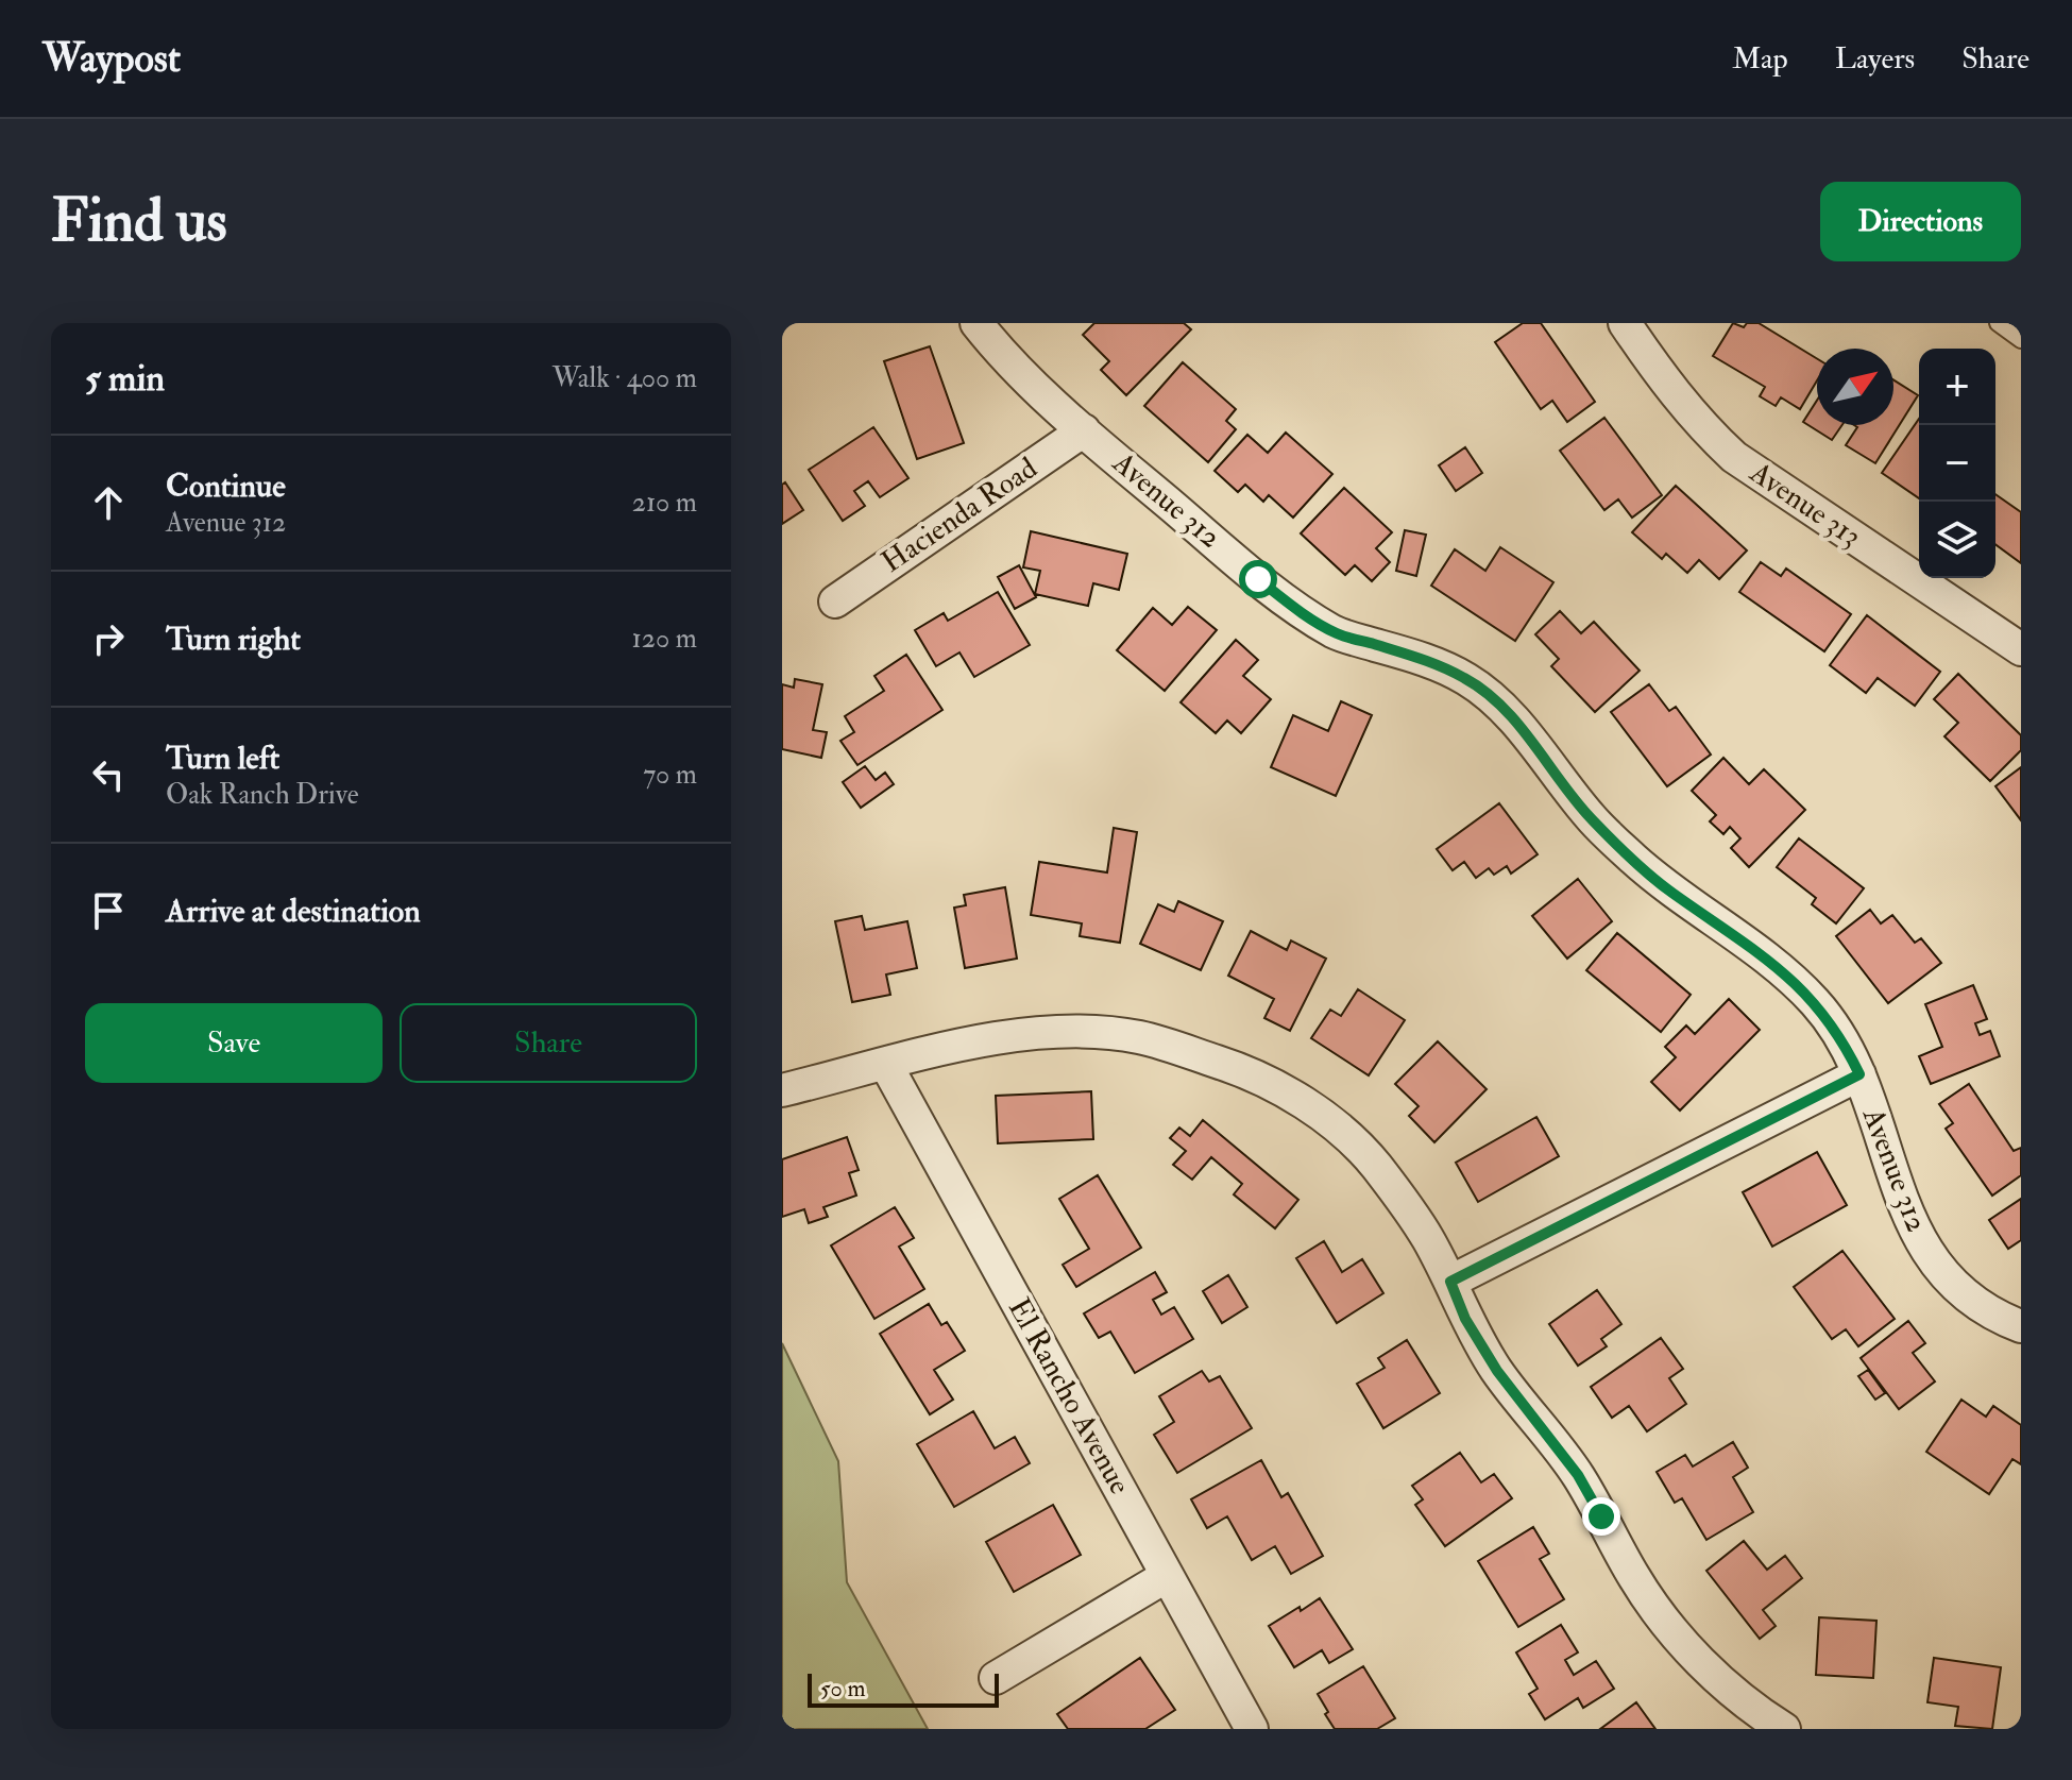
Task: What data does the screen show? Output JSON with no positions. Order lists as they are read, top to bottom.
{
  "streets": {
    "street": [
      "Avenue 312",
      "Avenue 313",
      "Hacienda Road",
      "El Rancho Avenue"
    ]
  },
  "crossings": [
    ["Avenue 312", "Hacienda Road"]
  ],
  "scale_bar": "50 m",
  "north": "top right",
  "page": {
    "header": "Waypost",
    "nav": ["Map", "Layers", "Share"],
    "buttons": [
      "Directions",
      ["Save", "Share"]
    ],
    "title": "Find us",
    "heading": ["5 min", "Walk · 400 m"],
    "map_buttons": ["+", "−"],
    "list": [
      ["Continue", "Avenue 312", "210 m"],
      ["Turn right", "120 m"],
      ["Turn left", "Oak Ranch Drive", "70 m"],
      "Arrive at destination"
    ],
    "scale": "50 m"
  }
}
